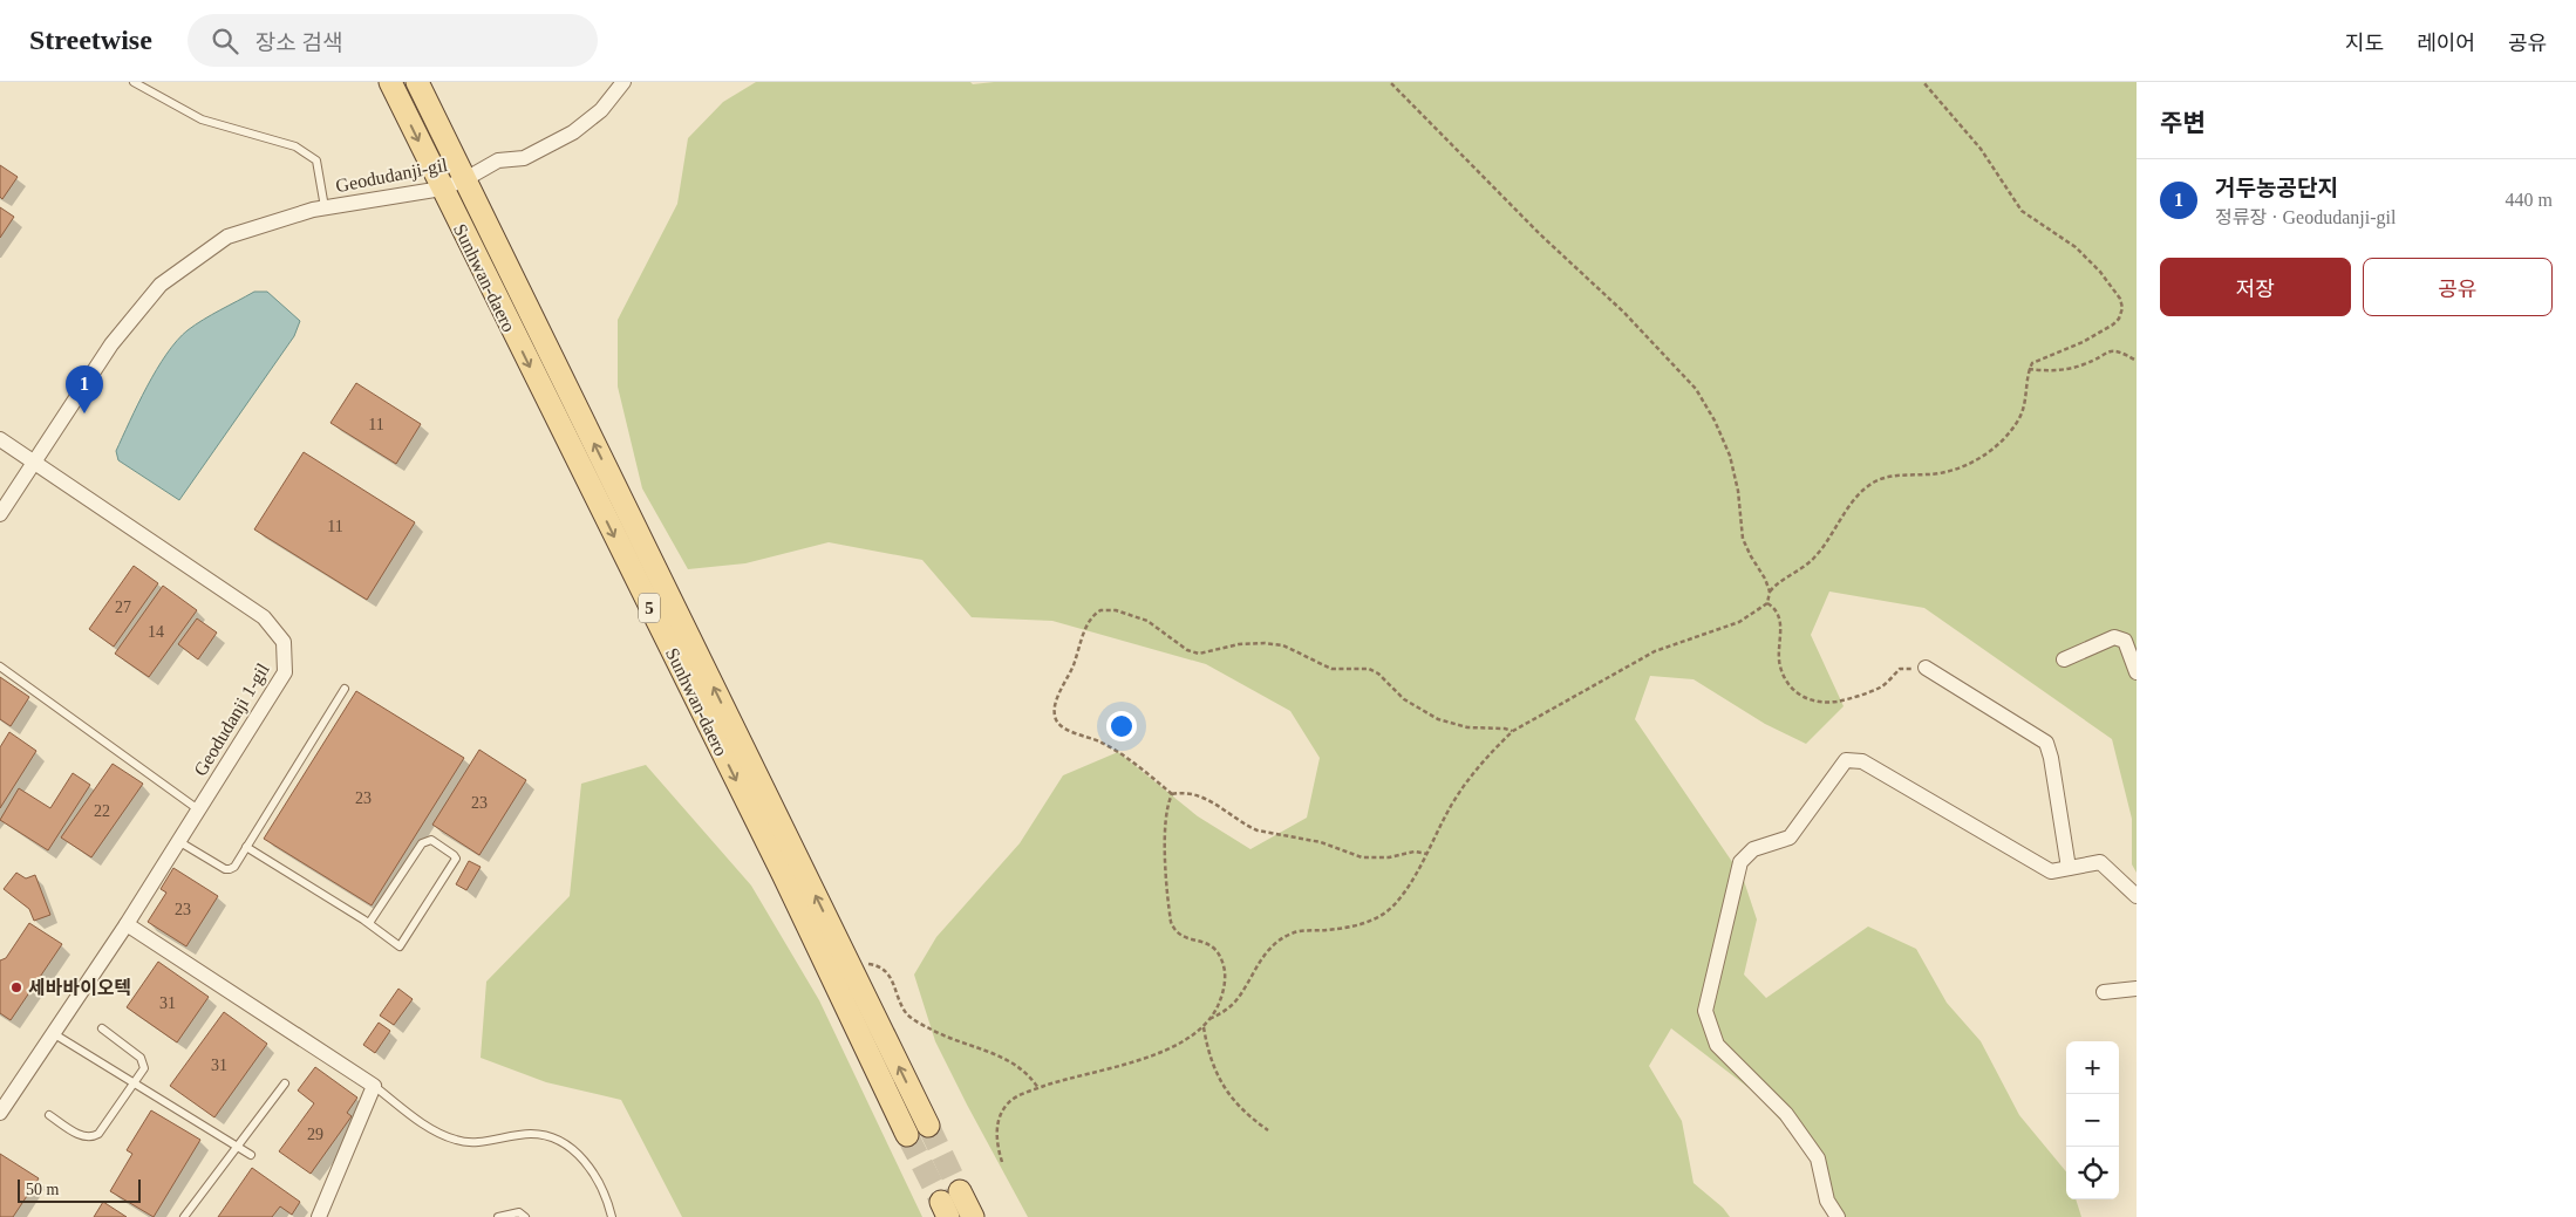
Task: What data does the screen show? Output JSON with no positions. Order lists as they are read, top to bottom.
{
  "streets": {
    "main road": ["Sunhwan-daero", "5"],
    "street": ["Geodudanji-gil", "Geodudanji 1-gil"]
  },
  "crossings": [
    ["Geodudanji-gil", "Sunhwan-daero"],
    ["Geodudanji-gil", "Geodudanji 1-gil"]
  ],
  "places": ["세바바이오텍"],
  "house_numbers": [
    "11",
    "11",
    "27",
    "14",
    "23",
    "23",
    "22",
    "23",
    "31",
    "31",
    "29"
  ],
  "scale_bar": "50 m",
  "page": {
    "header": "Streetwise",
    "search": "장소 검색",
    "nav": ["지도", "레이어", "공유"],
    "heading": "주변",
    "list": [
      {
        "mark": "1",
        "name": "거두농공단지",
        "note": "정류장 · Geodudanji-gil",
        "value": "440 m"
      }
    ],
    "buttons": ["저장", "공유"],
    "pins": "1",
    "map_buttons": ["+", "−"],
    "scale": "50 m"
  }
}
